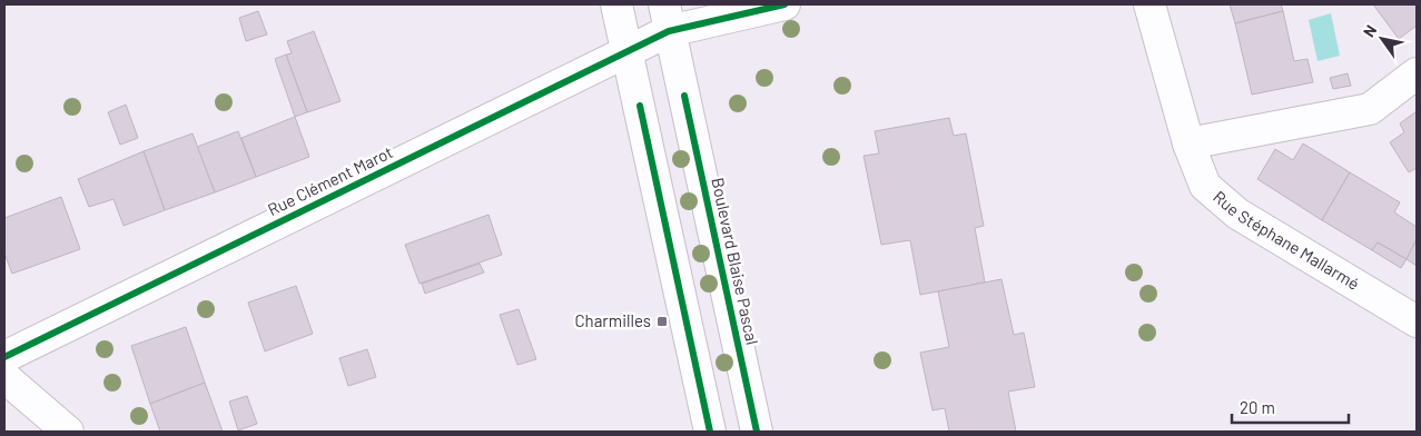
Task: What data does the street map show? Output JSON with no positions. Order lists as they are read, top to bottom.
{
  "streets": {
    "street": ["Rue Clément Marot", "Rue Stéphane Mallarmé", "Boulevard Blaise Pascal"]
  },
  "crossings": [
    ["Rue Clément Marot", "Boulevard Blaise Pascal"]
  ],
  "places": {
    "transit": ["Charmilles"]
  },
  "scale_bar": "20 m",
  "north": "top left"
}
